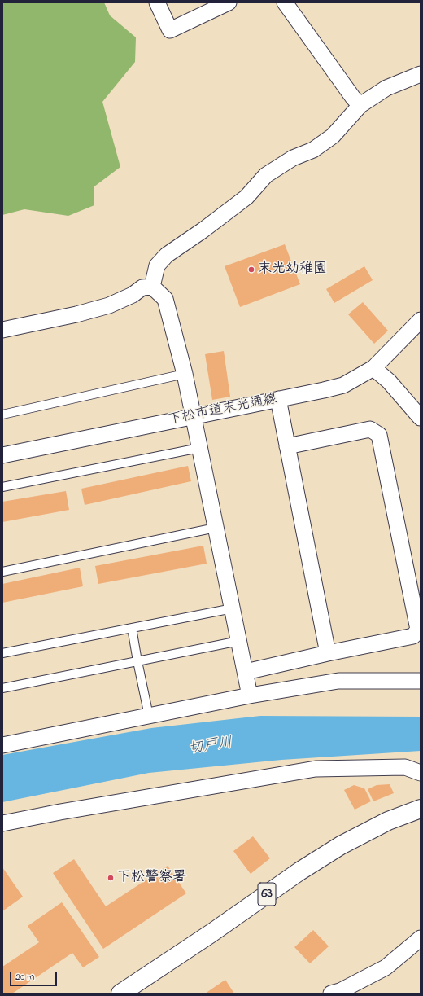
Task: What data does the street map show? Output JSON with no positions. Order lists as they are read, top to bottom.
{
  "streets": {
    "main road": ["63"],
    "street": ["下松市道末光通線"]
  },
  "water": ["切戸川"],
  "places": ["末光幼稚園", "下松警察署"],
  "scale_bar": "20 m"
}
